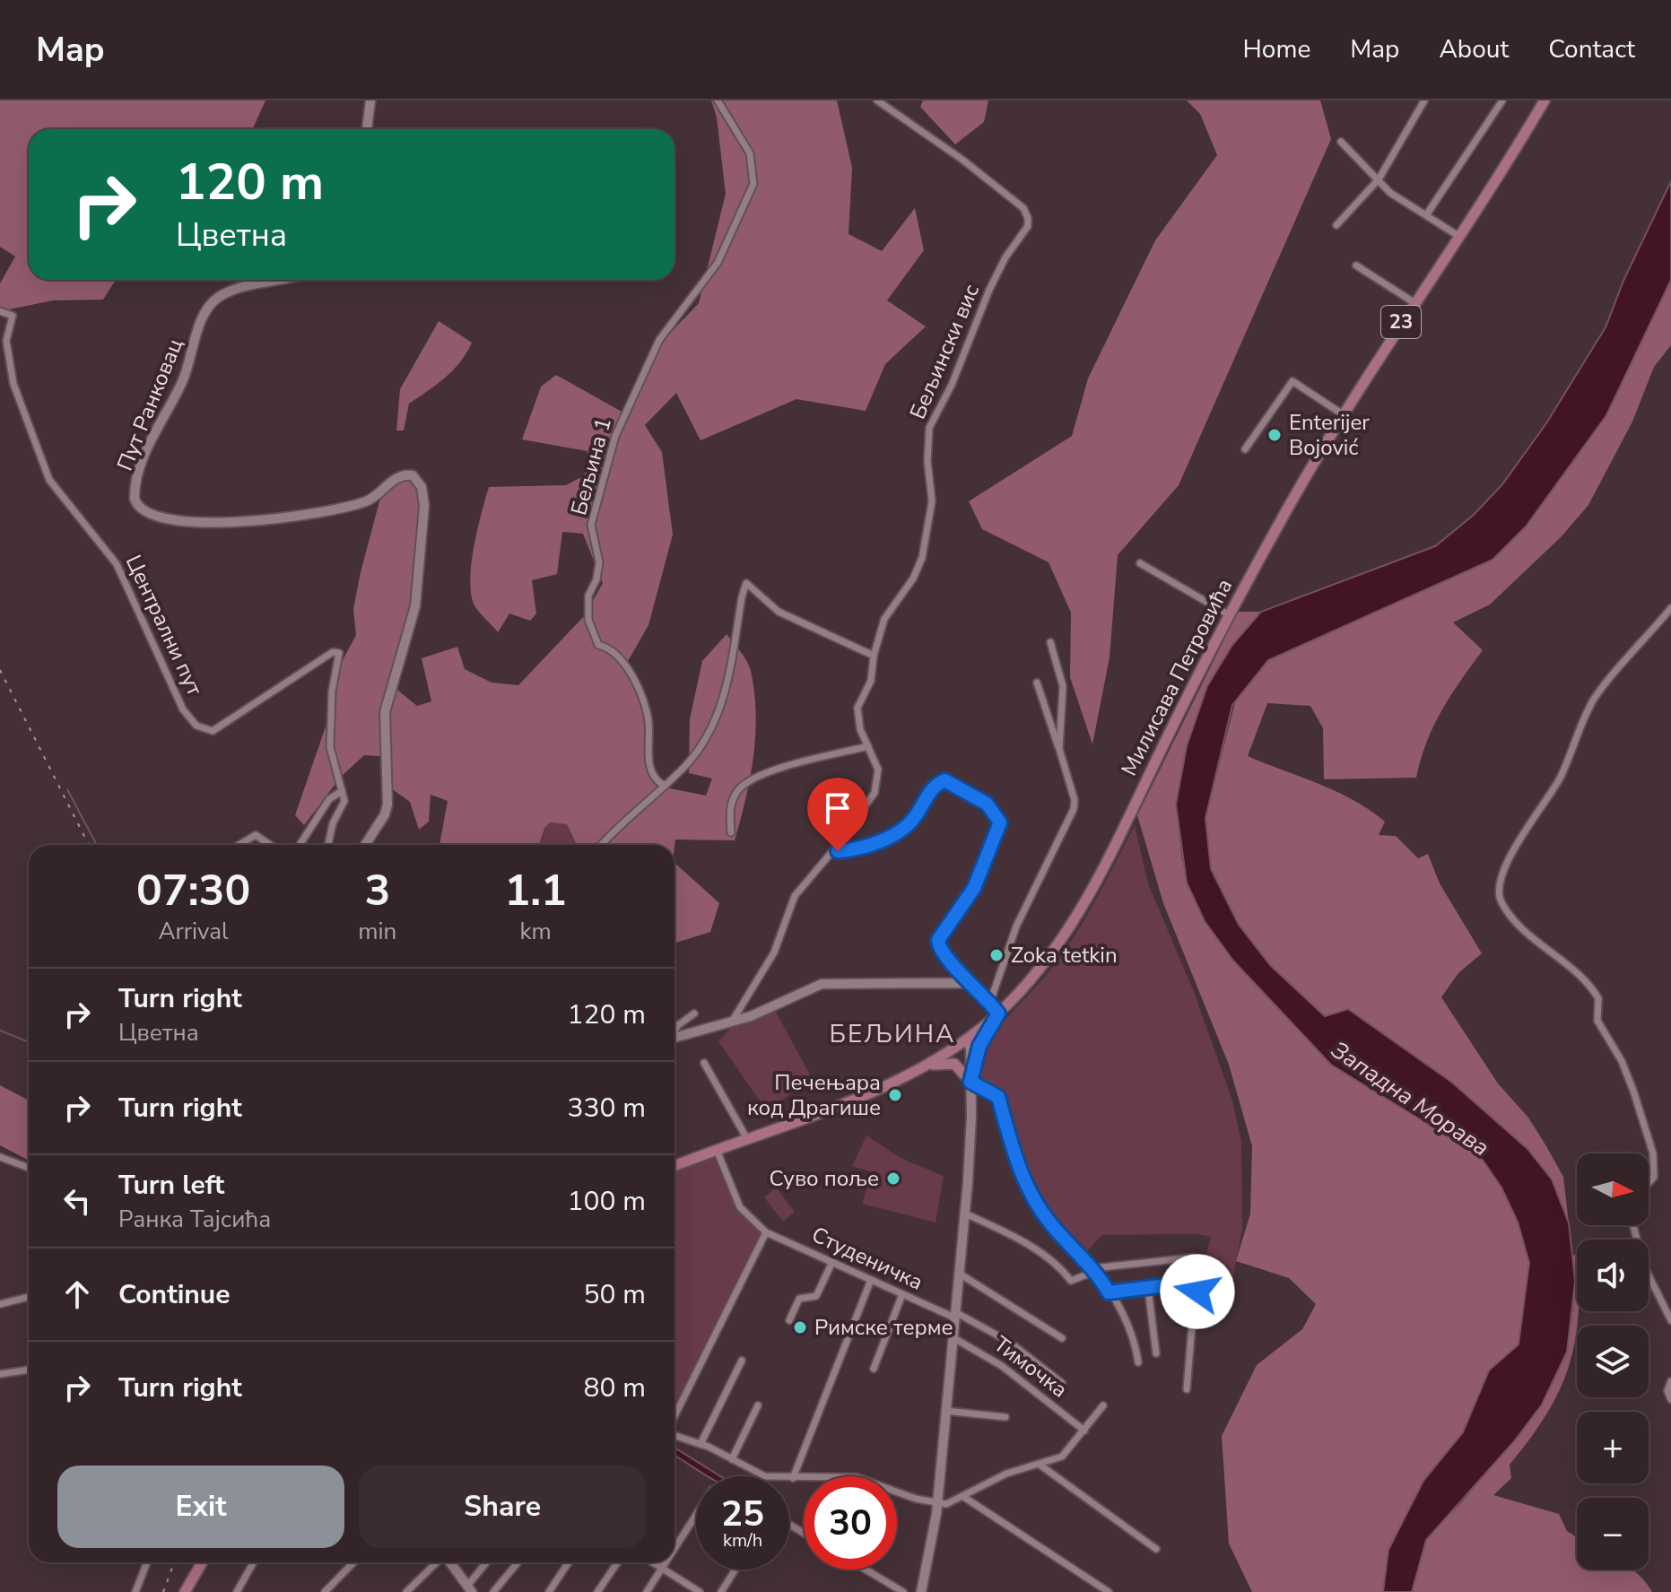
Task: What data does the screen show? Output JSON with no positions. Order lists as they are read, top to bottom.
{
  "streets": {
    "main road": ["23", "Милисава Петровића"],
    "street": [
      "Бељински вис",
      "Пут Ранковац",
      "Бељина 1",
      "Централни пут",
      "Студеничка",
      "Тимочка"
    ]
  },
  "crossings": [
    ["23", "Милисава Петровића"],
    ["23", "Студеничка"]
  ],
  "districts": ["БЕЉИНА"],
  "water": ["Западна Морава"],
  "places": [
    "Enterijer Bojović",
    "Zoka tetkin",
    "Печењара код Драгише",
    "Суво поље",
    "Римске терме"
  ],
  "north": "right",
  "page": {
    "header": "Map",
    "nav": [
      "Home",
      "Map",
      "About",
      "Contact"
    ],
    "turn": ["120 m", "Цветна"],
    "eta": [
      "07:30",
      "Arrival",
      "3",
      "min",
      "1.1",
      "km"
    ],
    "list": [
      {
        "name": "Turn right",
        "note": "Цветна",
        "value": "120 m"
      },
      {
        "name": "Turn right",
        "value": "330 m"
      },
      {
        "name": "Turn left",
        "note": "Ранка Тајсића",
        "value": "100 m"
      },
      {
        "name": "Continue",
        "value": "50 m"
      },
      {
        "name": "Turn right",
        "value": "80 m"
      }
    ],
    "map_buttons": ["+", "−"],
    "buttons": ["Exit", "Share"],
    "speed": "25 km/h",
    "limit": "30"
  }
}
